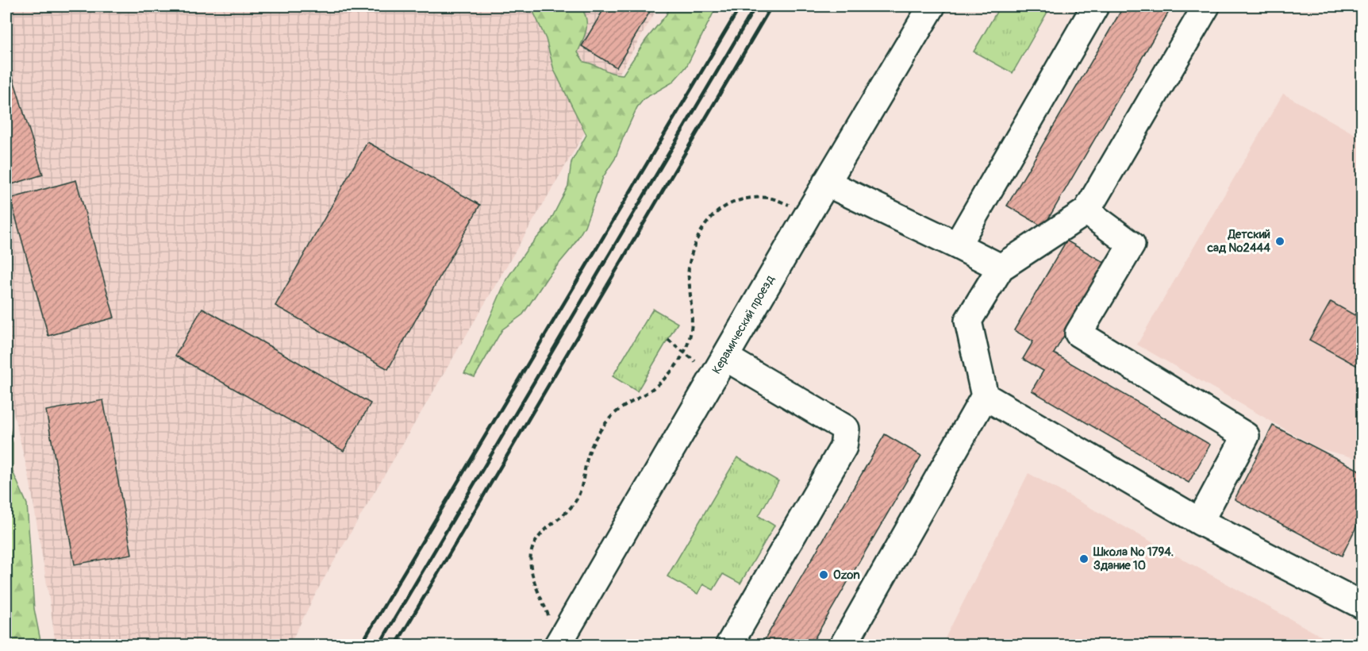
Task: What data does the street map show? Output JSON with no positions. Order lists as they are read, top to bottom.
{
  "streets": {
    "street": ["Керамический проезд"]
  },
  "places": ["Детский сад №2444", "Школа № 1794. Здание 10", "Ozon"]
}
